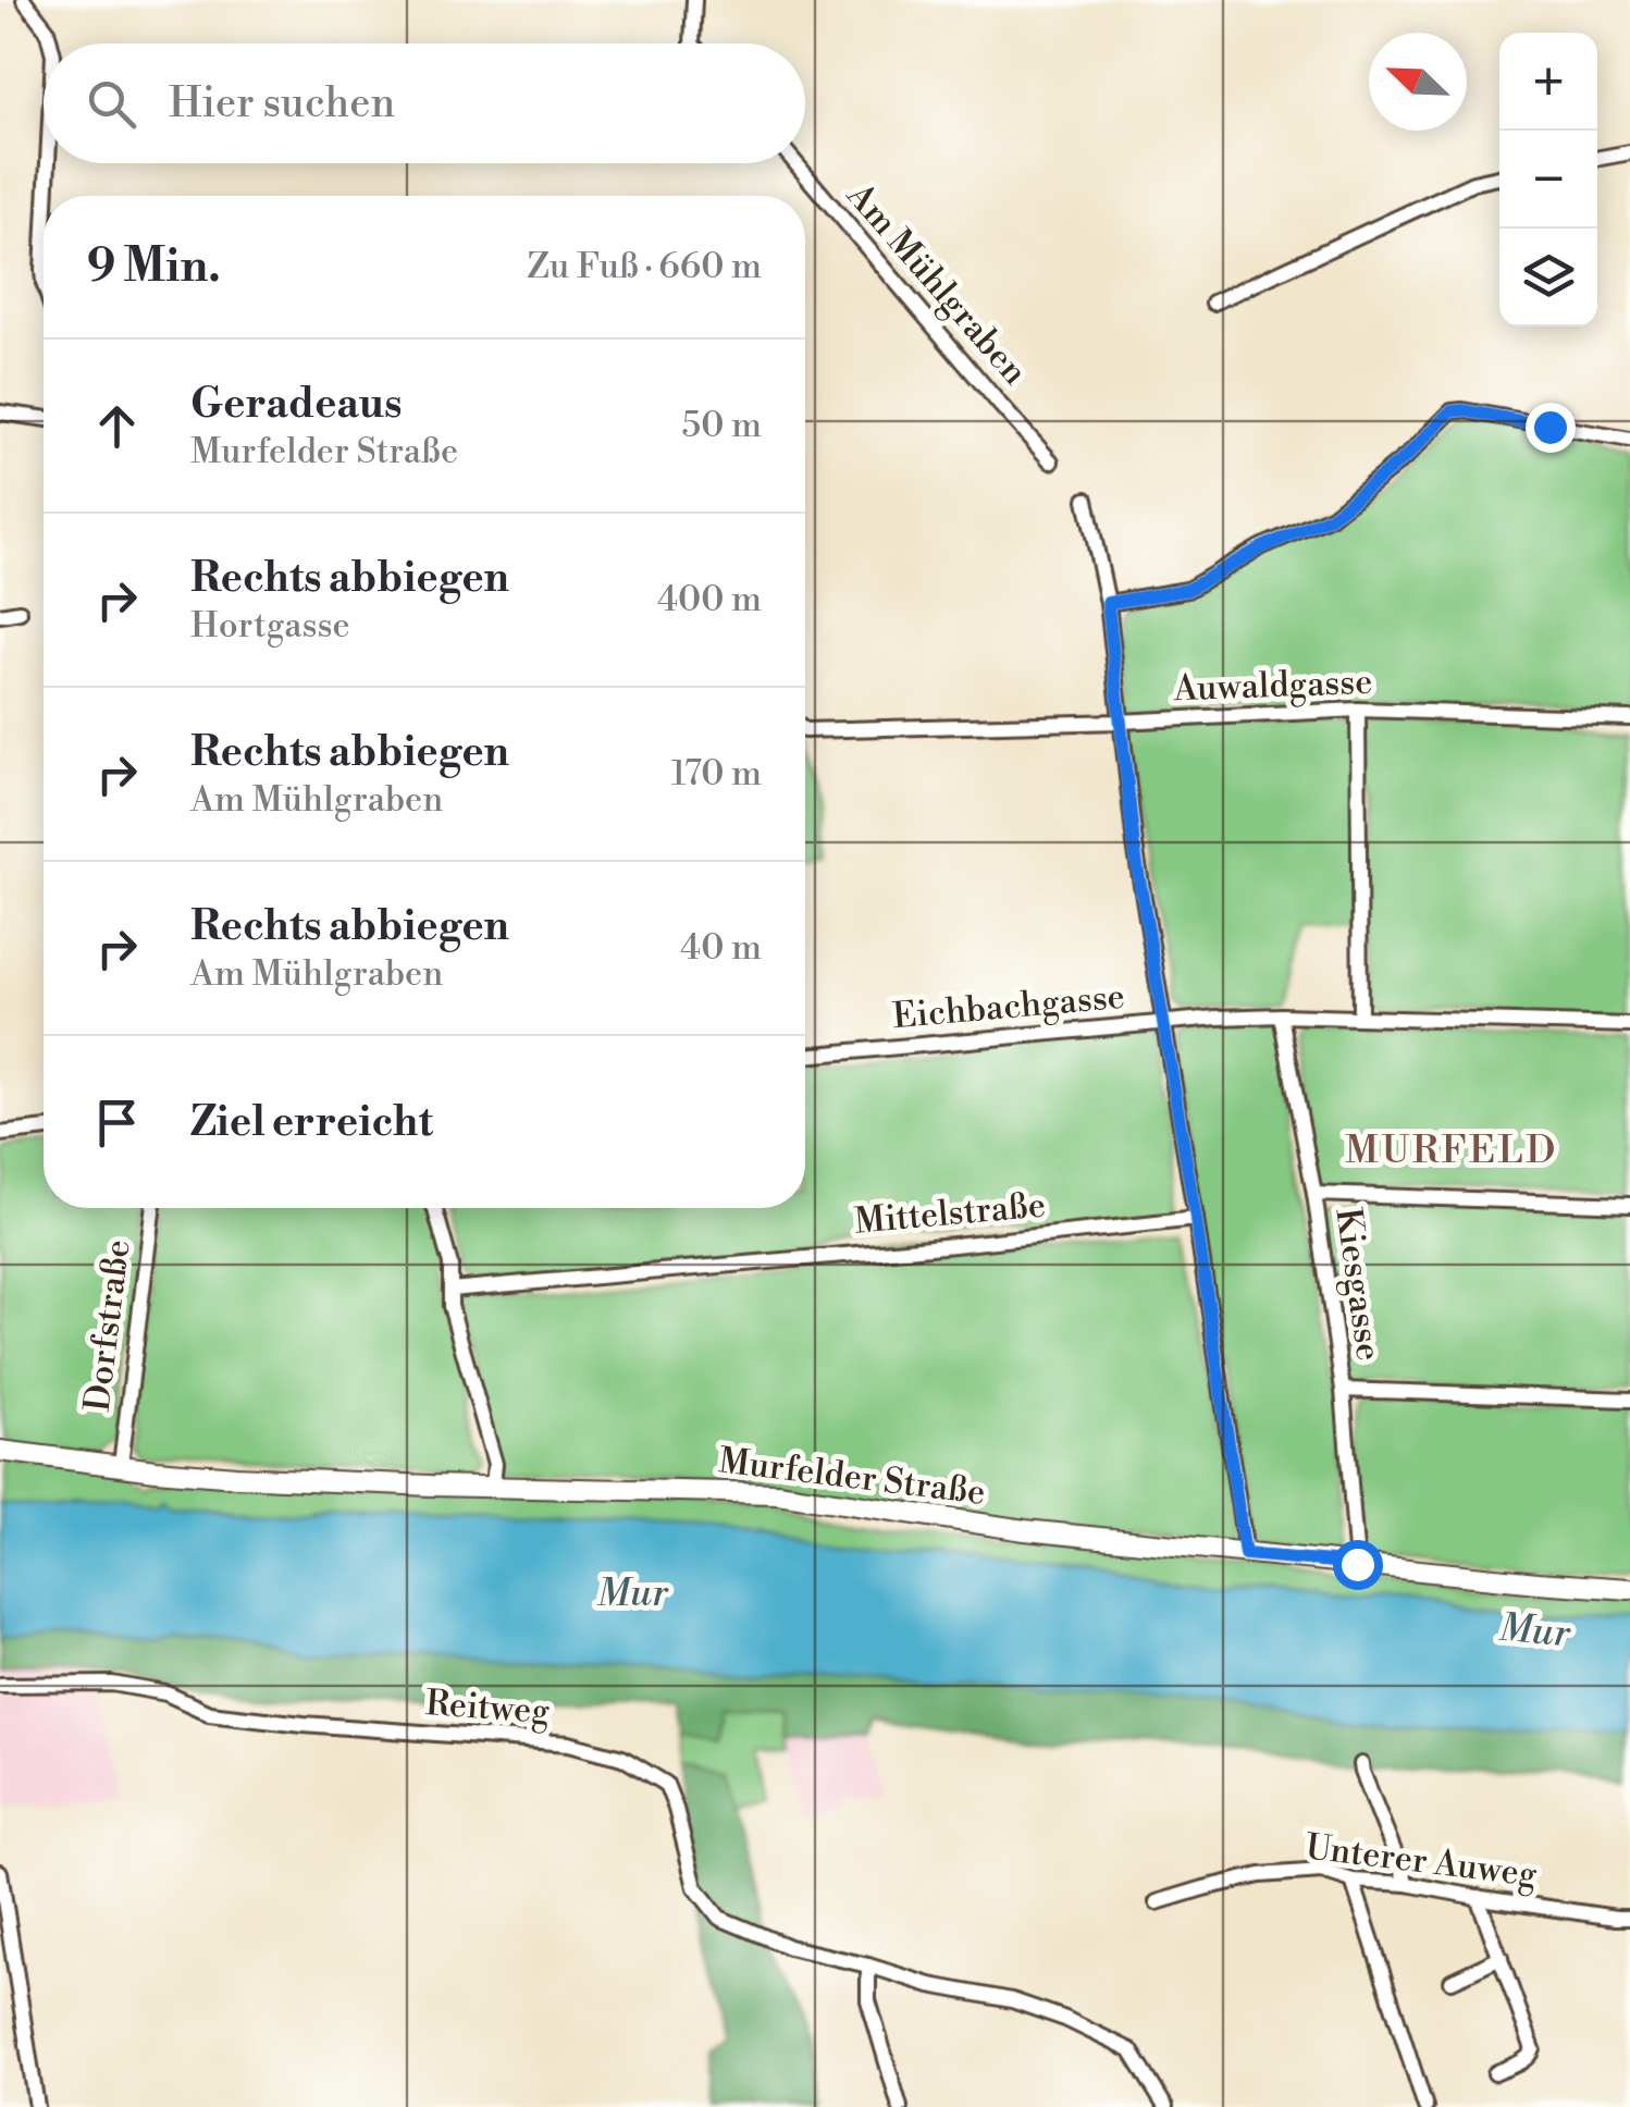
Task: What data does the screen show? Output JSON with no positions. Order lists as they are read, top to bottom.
{
  "streets": {
    "street": [
      "Am Mühlgraben",
      "Auwaldgasse",
      "Eichbachgasse",
      "Mittelstraße",
      "Kiesgasse",
      "Dorfstraße",
      "Murfelder Straße",
      "Reitweg",
      "Unterer Auweg"
    ]
  },
  "crossings": [
    ["Eichbachgasse", "Kiesgasse"],
    ["Kiesgasse", "Murfelder Straße"],
    ["Dorfstraße", "Murfelder Straße"]
  ],
  "districts": ["MURFELD"],
  "water": ["Mur"],
  "north": "top left",
  "page": {
    "map_buttons": ["+", "−"],
    "search": "Hier suchen",
    "heading": ["9 Min.", "Zu Fuß · 660 m"],
    "list": [
      ["Geradeaus", "Murfelder Straße", "50 m"],
      ["Rechts abbiegen", "Hortgasse", "400 m"],
      ["Rechts abbiegen", "Am Mühlgraben", "170 m"],
      ["Rechts abbiegen", "Am Mühlgraben", "40 m"],
      "Ziel erreicht"
    ]
  }
}
